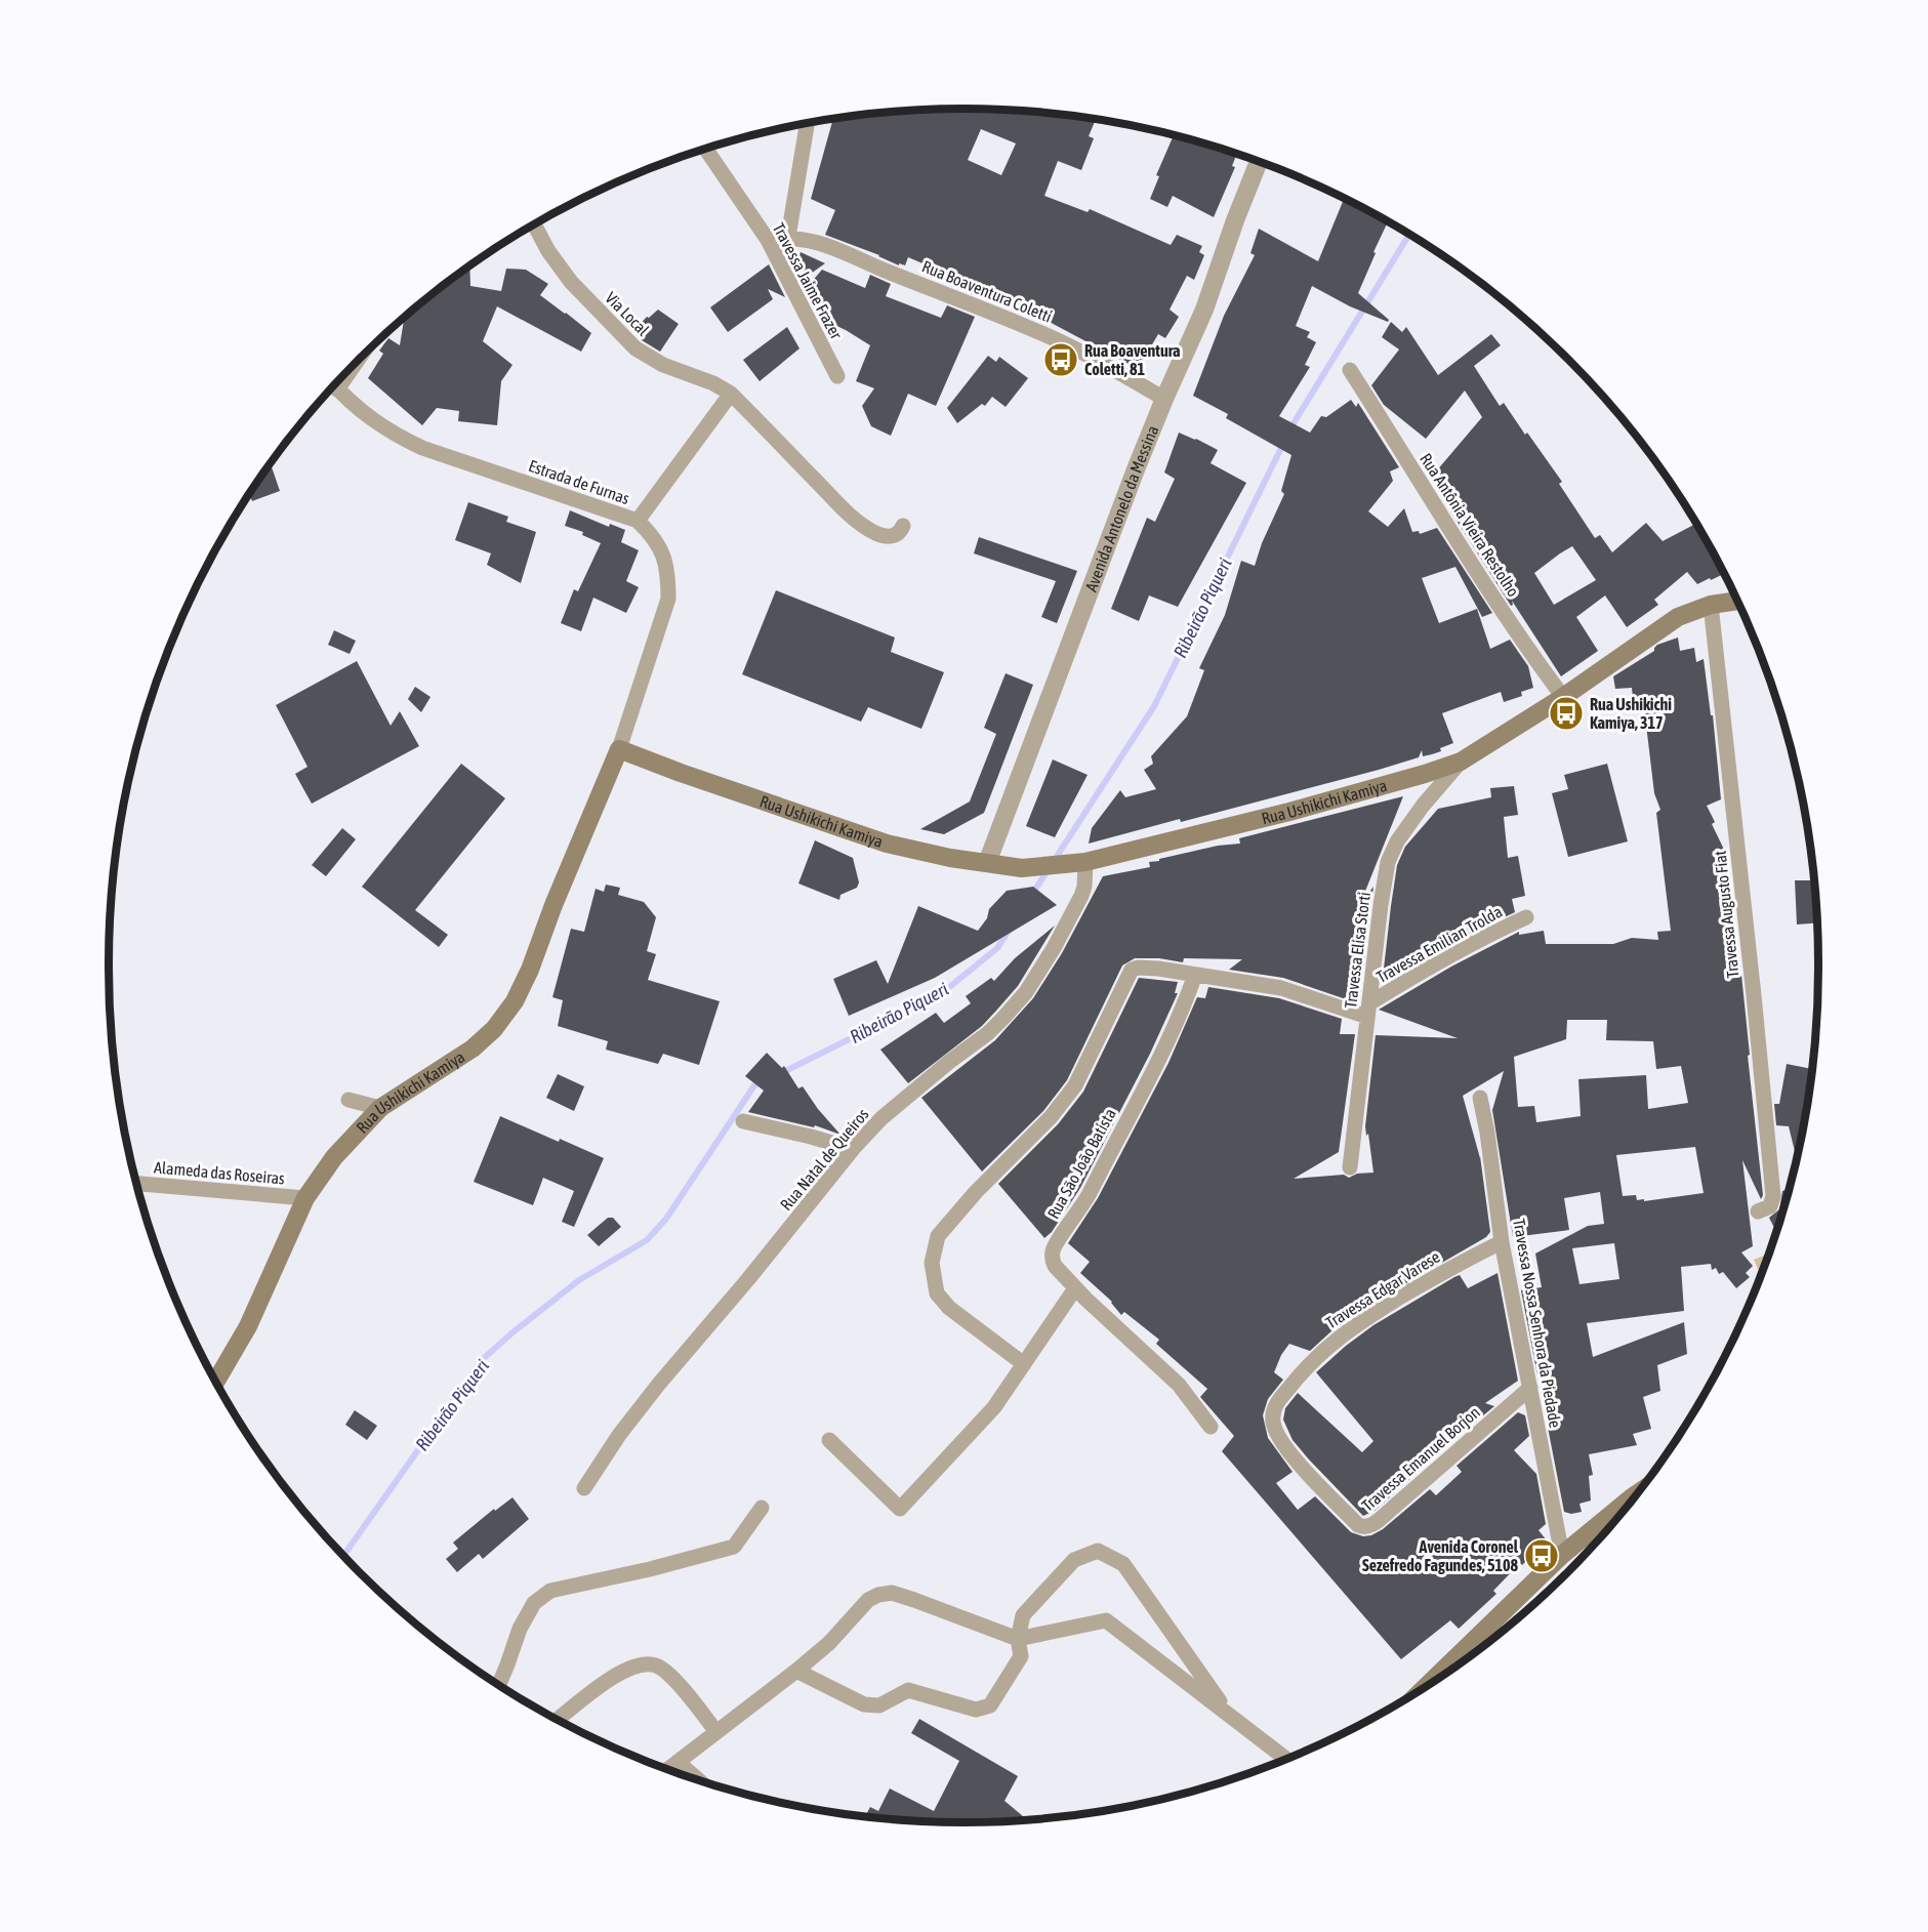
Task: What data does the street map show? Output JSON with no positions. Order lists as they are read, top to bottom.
{
  "streets": {
    "main road": ["Rua Ushikichi Kamiya"],
    "street": [
      "Travessa Jaime Frazer",
      "Rua Boaventura Coletti",
      "Via Local",
      "Estrada de Furnas",
      "Avenida Antonelo da Messina",
      "Rua Antônia Vieira Restolho",
      "Travessa Augusto Fiat",
      "Travessa Emilian Trolda",
      "Travessa Elisa Storti",
      "Rua Natal de Queiros",
      "Rua São João Batista",
      "Alameda das Roseiras",
      "Travessa Edgar Varese",
      "Travessa Nossa Senhora da Piedade",
      "Travessa Emanuel Borjon"
    ]
  },
  "crossings": [
    ["Travessa Jaime Frazer", "Rua Boaventura Coletti"],
    ["Rua Boaventura Coletti", "Avenida Antonelo da Messina"],
    ["Estrada de Furnas", "Rua Ushikichi Kamiya"],
    ["Avenida Antonelo da Messina", "Rua Ushikichi Kamiya"],
    ["Rua Antônia Vieira Restolho", "Rua Ushikichi Kamiya"],
    ["Rua Ushikichi Kamiya", "Travessa Augusto Fiat"],
    ["Rua Ushikichi Kamiya", "Travessa Elisa Storti"],
    ["Rua Ushikichi Kamiya", "Rua Natal de Queiros"],
    ["Rua Ushikichi Kamiya", "Alameda das Roseiras"],
    ["Travessa Emilian Trolda", "Travessa Elisa Storti"],
    ["Travessa Edgar Varese", "Travessa Nossa Senhora da Piedade"],
    ["Travessa Edgar Varese", "Travessa Emanuel Borjon"],
    ["Travessa Nossa Senhora da Piedade", "Travessa Emanuel Borjon"]
  ],
  "water": ["Ribeirão Piqueri"],
  "places": {
    "bus stop": ["Rua Boaventura Coletti, 81", "Rua Ushikichi Kamiya, 317", "Avenida Coronel Sezefredo Fagundes, 5108"]
  }
}
